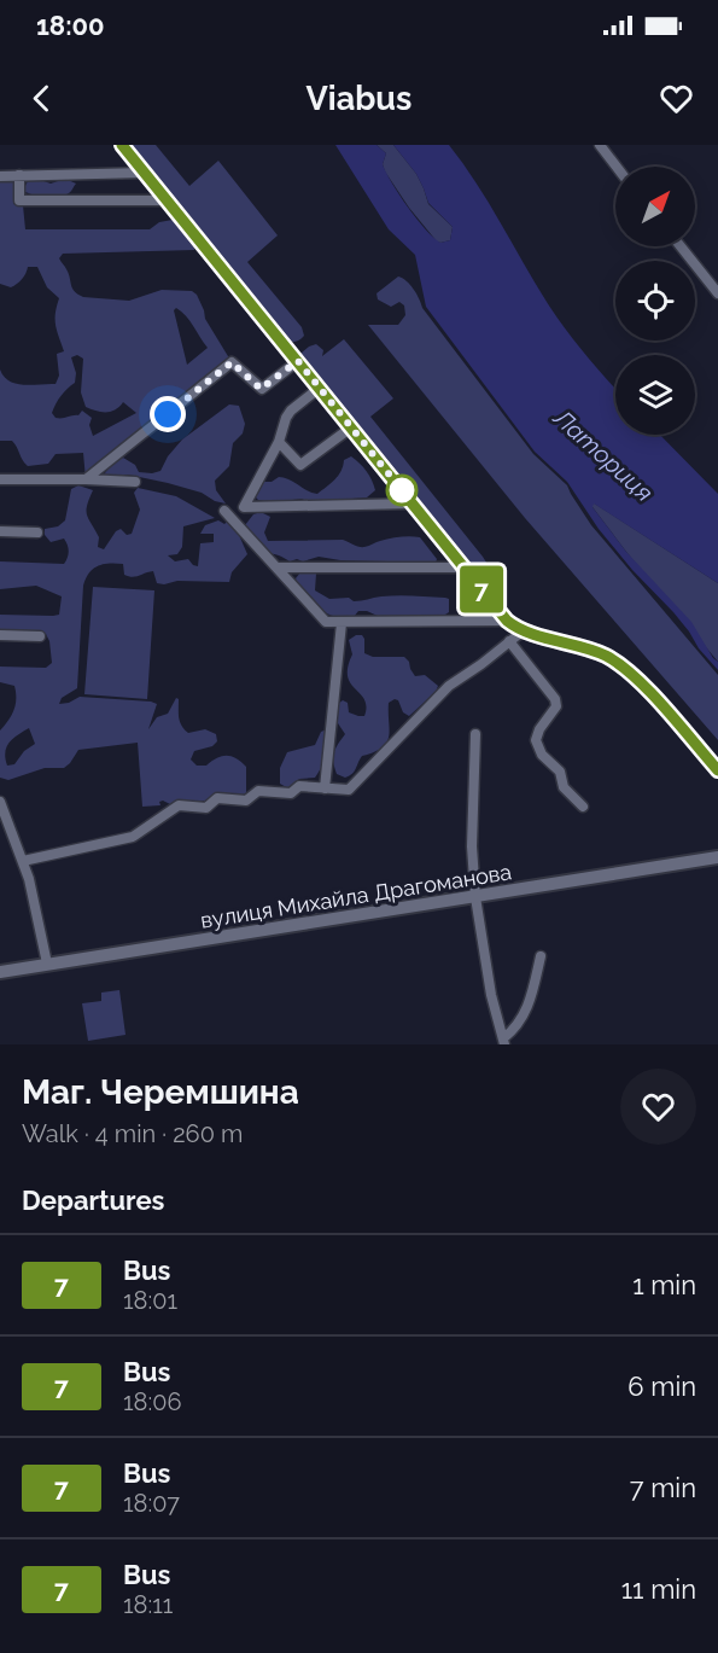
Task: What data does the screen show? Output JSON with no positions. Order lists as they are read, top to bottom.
{
  "streets": {
    "street": ["вулиця Михайла Драгоманова"]
  },
  "water": ["Латориця"],
  "lines": ["bus line 7"],
  "north": "top right",
  "page": {
    "status": "18:00",
    "header": "Viabus",
    "on_map": "7",
    "heading": [
      ["Маг. Черемшина", "Walk · 4 min · 260 m"],
      "Departures"
    ],
    "list": [
      {
        "mark": "7",
        "name": "Bus",
        "note": "18:01",
        "value": "1 min"
      },
      {
        "mark": "7",
        "name": "Bus",
        "note": "18:06",
        "value": "6 min"
      },
      {
        "mark": "7",
        "name": "Bus",
        "note": "18:07",
        "value": "7 min"
      },
      {
        "mark": "7",
        "name": "Bus",
        "note": "18:11",
        "value": "11 min"
      }
    ]
  }
}
